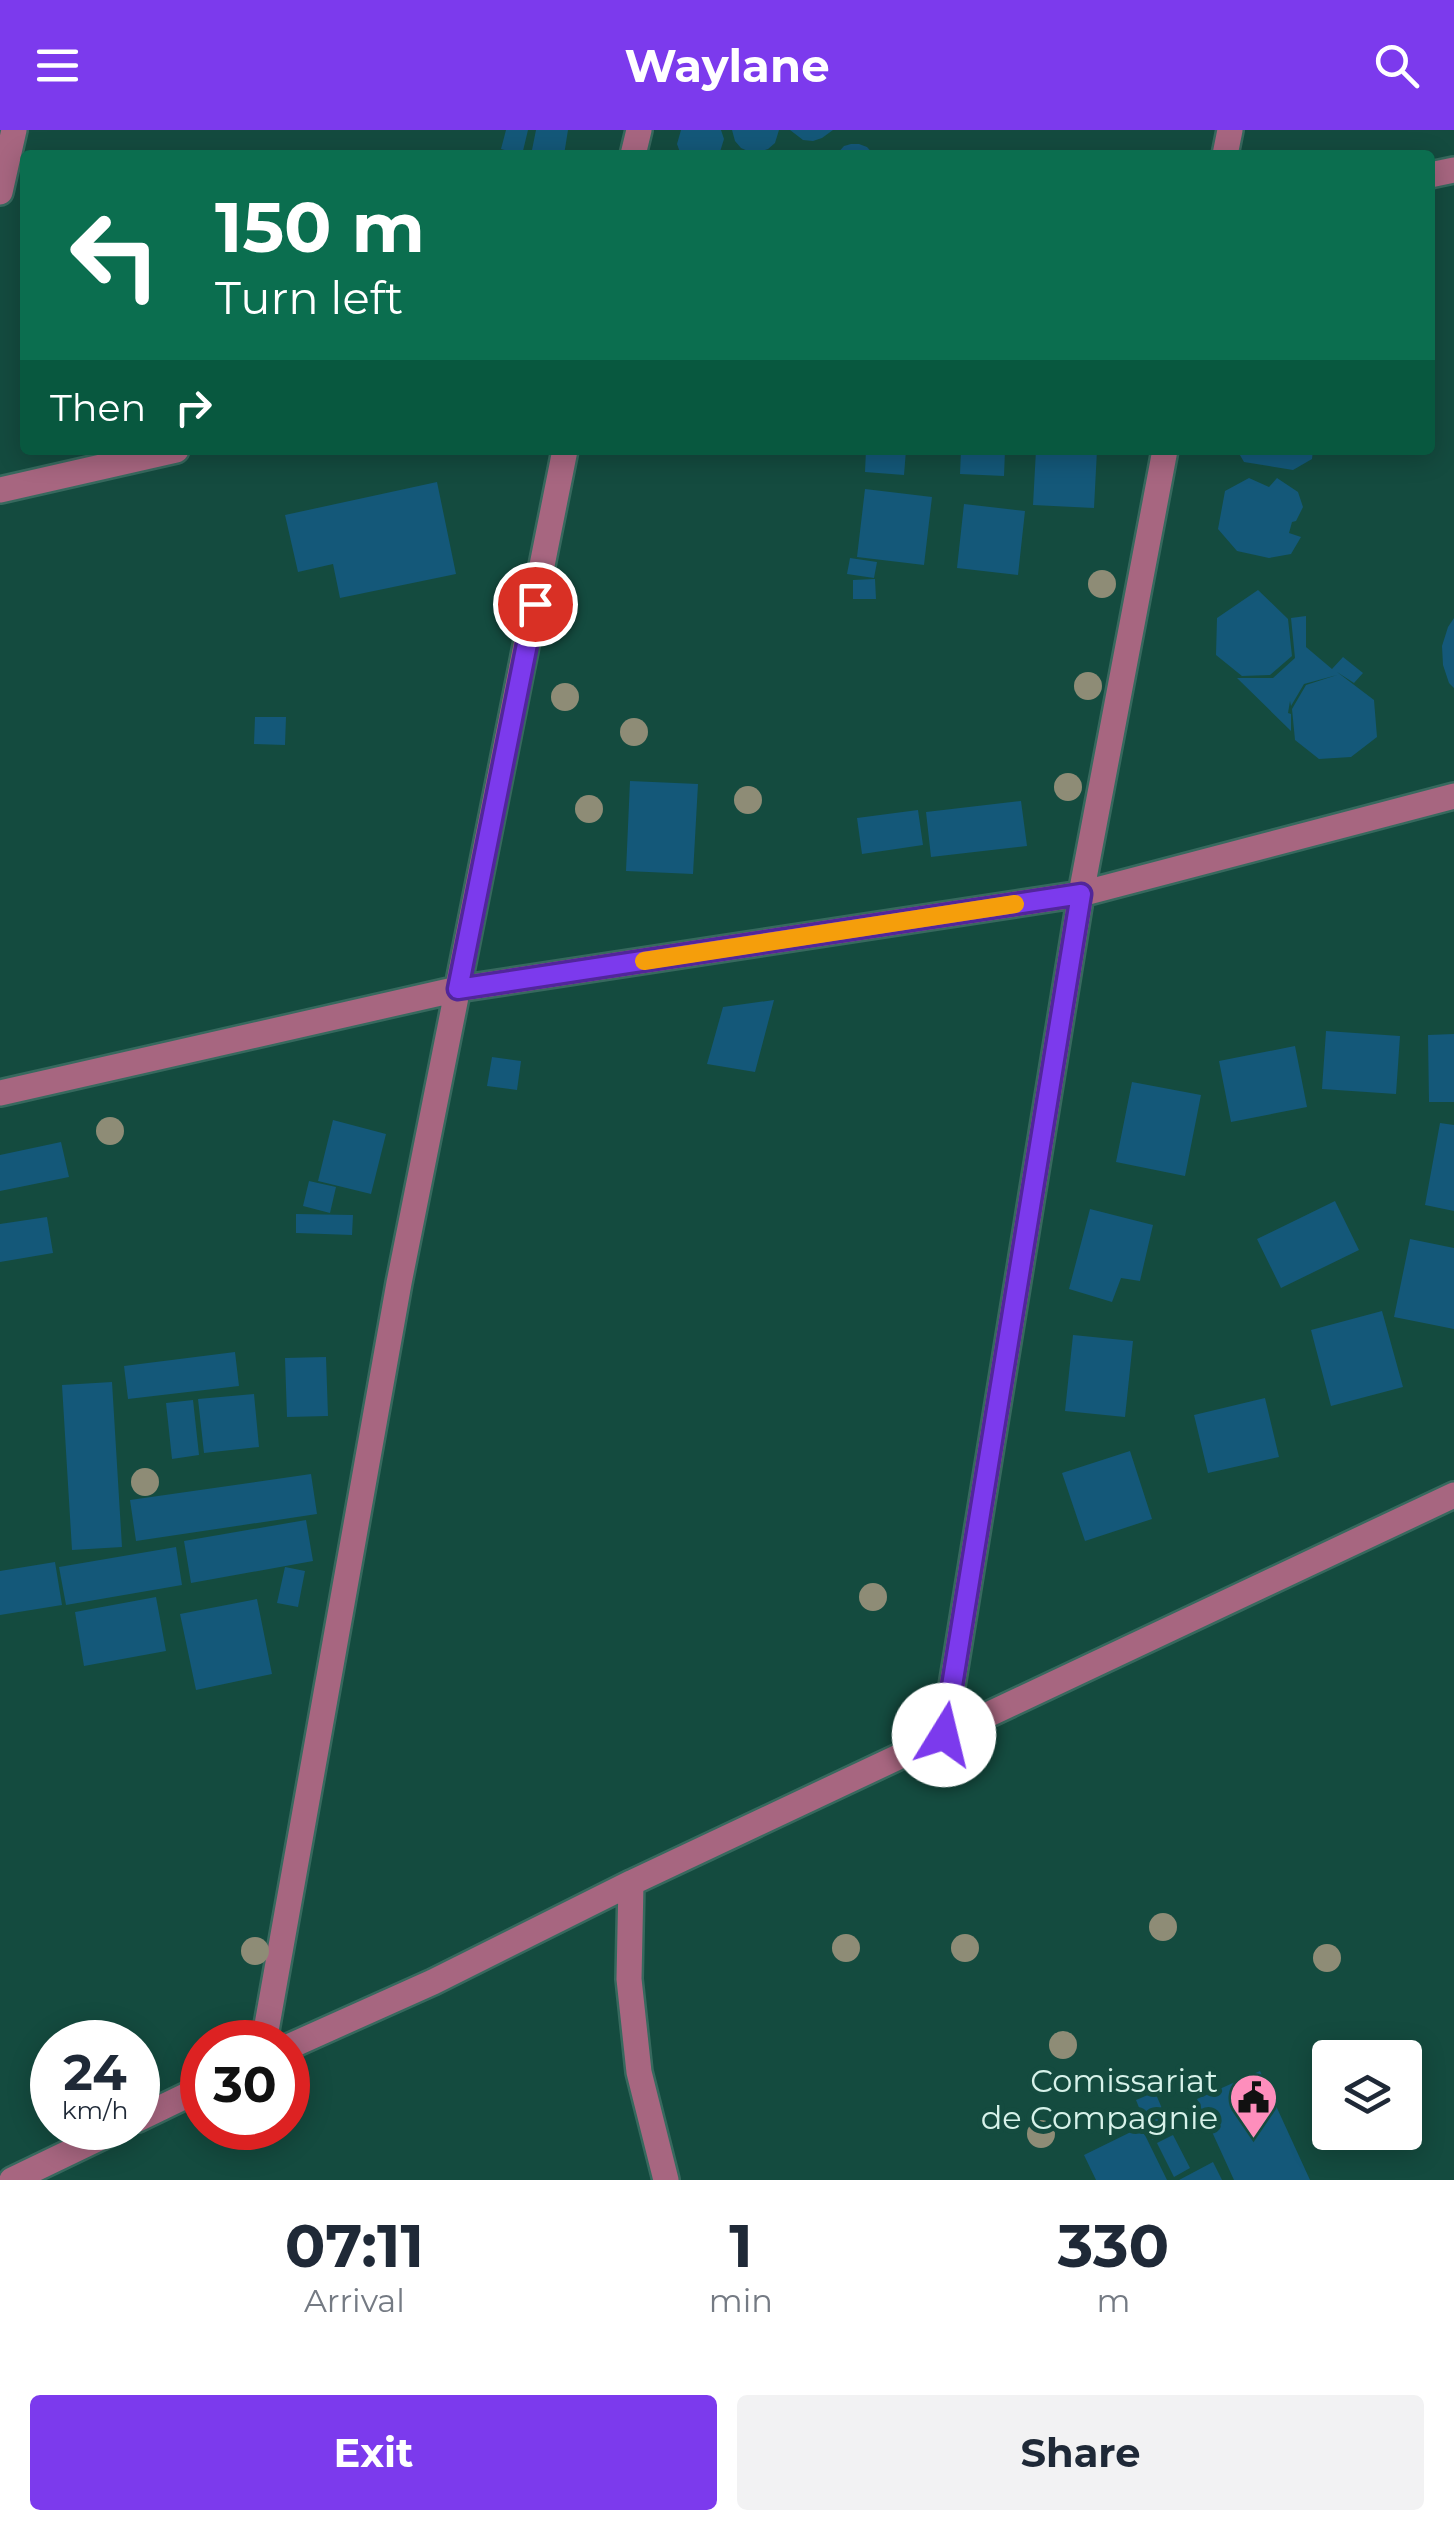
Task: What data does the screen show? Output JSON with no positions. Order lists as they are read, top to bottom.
{
  "places": {
    "public building": ["Comissariat de Compagnie"]
  },
  "page": {
    "header": "Waylane",
    "turn": ["150 m", "Turn left"],
    "then": "Then",
    "speed": "24 km/h",
    "limit": "30",
    "eta": [
      "07:11",
      "Arrival",
      "1",
      "min",
      "330",
      "m"
    ],
    "buttons": ["Exit", "Share"]
  }
}
